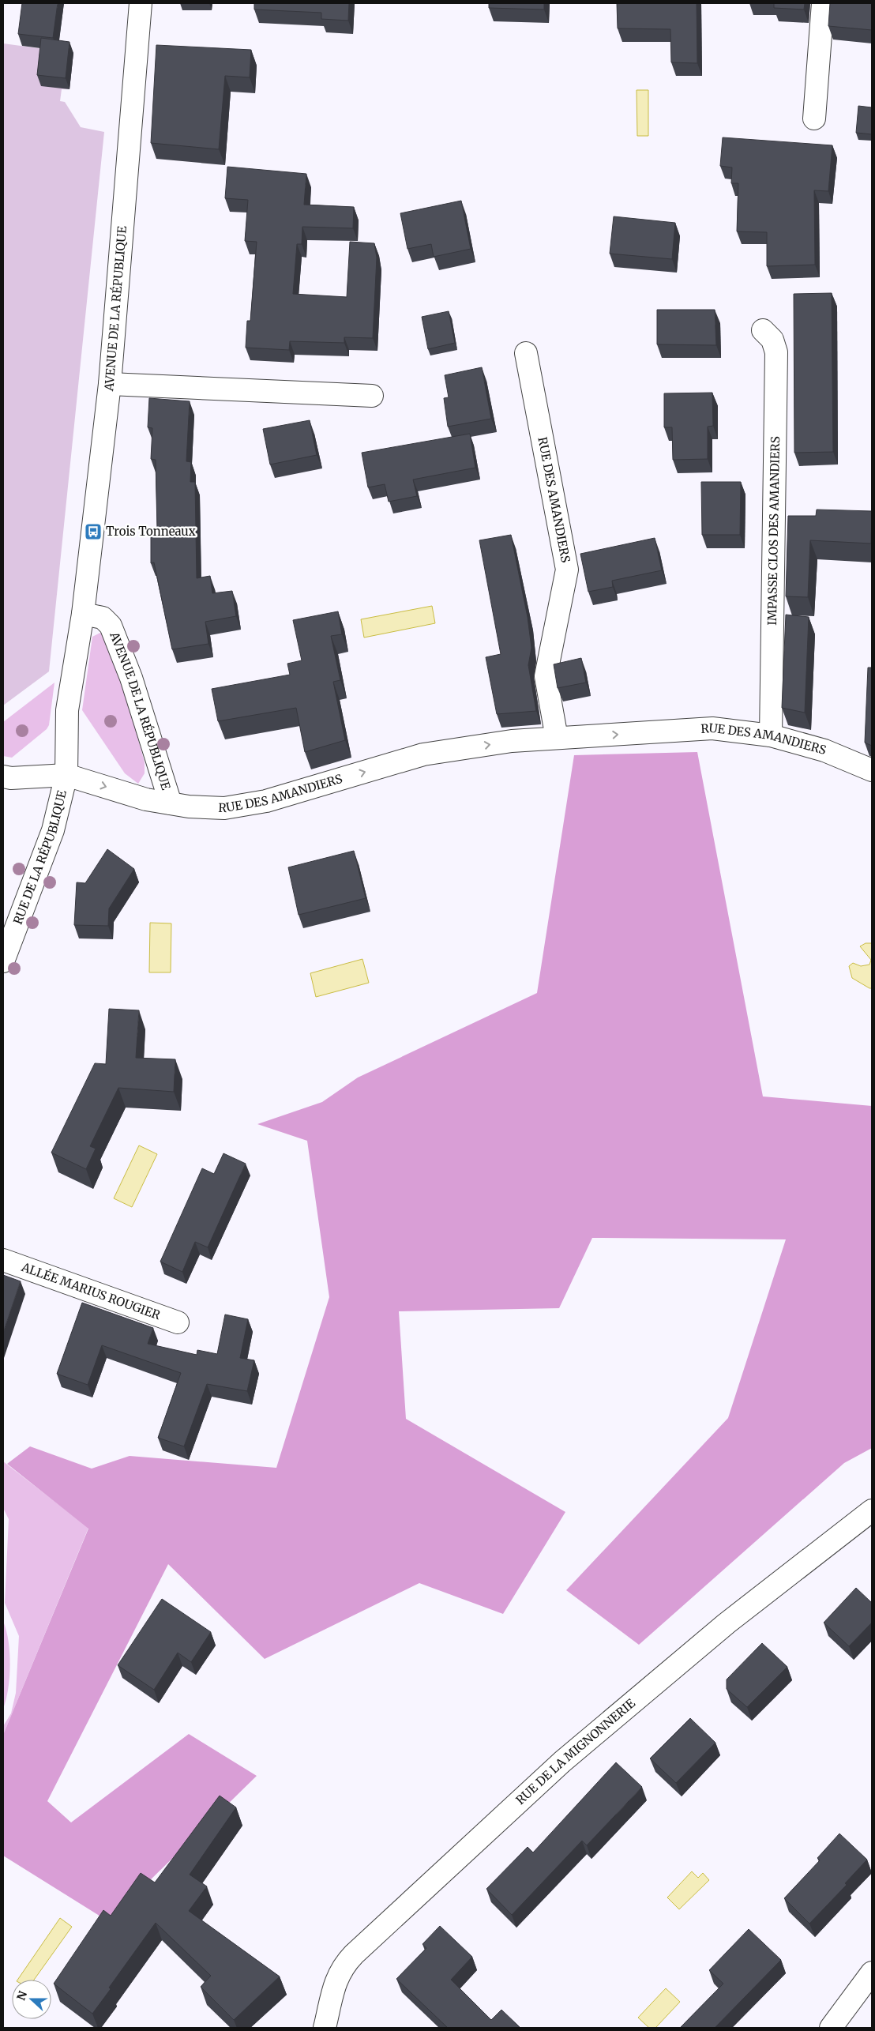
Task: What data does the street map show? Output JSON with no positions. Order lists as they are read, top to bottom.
{
  "streets": {
    "street": [
      "AVENUE DE LA RÉPUBLIQUE",
      "RUE DES AMANDIERS",
      "IMPASSE CLOS DES AMANDIERS",
      "RUE DE LA RÉPUBLIQUE",
      "ALLÉE MARIUS ROUGIER",
      "RUE DE LA MIGNONNERIE"
    ]
  },
  "crossings": [
    ["AVENUE DE LA RÉPUBLIQUE", "RUE DES AMANDIERS"],
    ["AVENUE DE LA RÉPUBLIQUE", "RUE DE LA RÉPUBLIQUE"],
    ["RUE DES AMANDIERS", "IMPASSE CLOS DES AMANDIERS"],
    ["RUE DES AMANDIERS", "RUE DE LA RÉPUBLIQUE"]
  ],
  "one_way": ["RUE DES AMANDIERS"],
  "places": {
    "bus stop": ["Trois Tonneaux"]
  },
  "north": "left"
}
